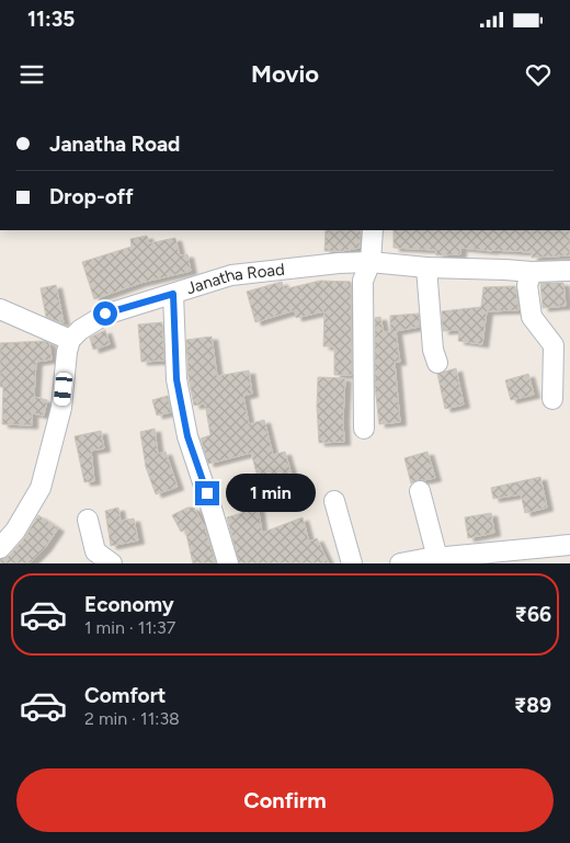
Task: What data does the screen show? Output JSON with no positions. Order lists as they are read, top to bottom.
{
  "streets": {
    "street": ["Janatha Road"]
  },
  "page": {
    "status": "11:35",
    "header": "Movio",
    "banner": ["Janatha Road", "Drop-off"],
    "bubble": "1 min",
    "list": [
      {
        "name": "Economy",
        "note": "1 min · 11:37",
        "value": "₹66"
      },
      {
        "name": "Comfort",
        "note": "2 min · 11:38",
        "value": "₹89"
      }
    ],
    "buttons": "Confirm"
  }
}
